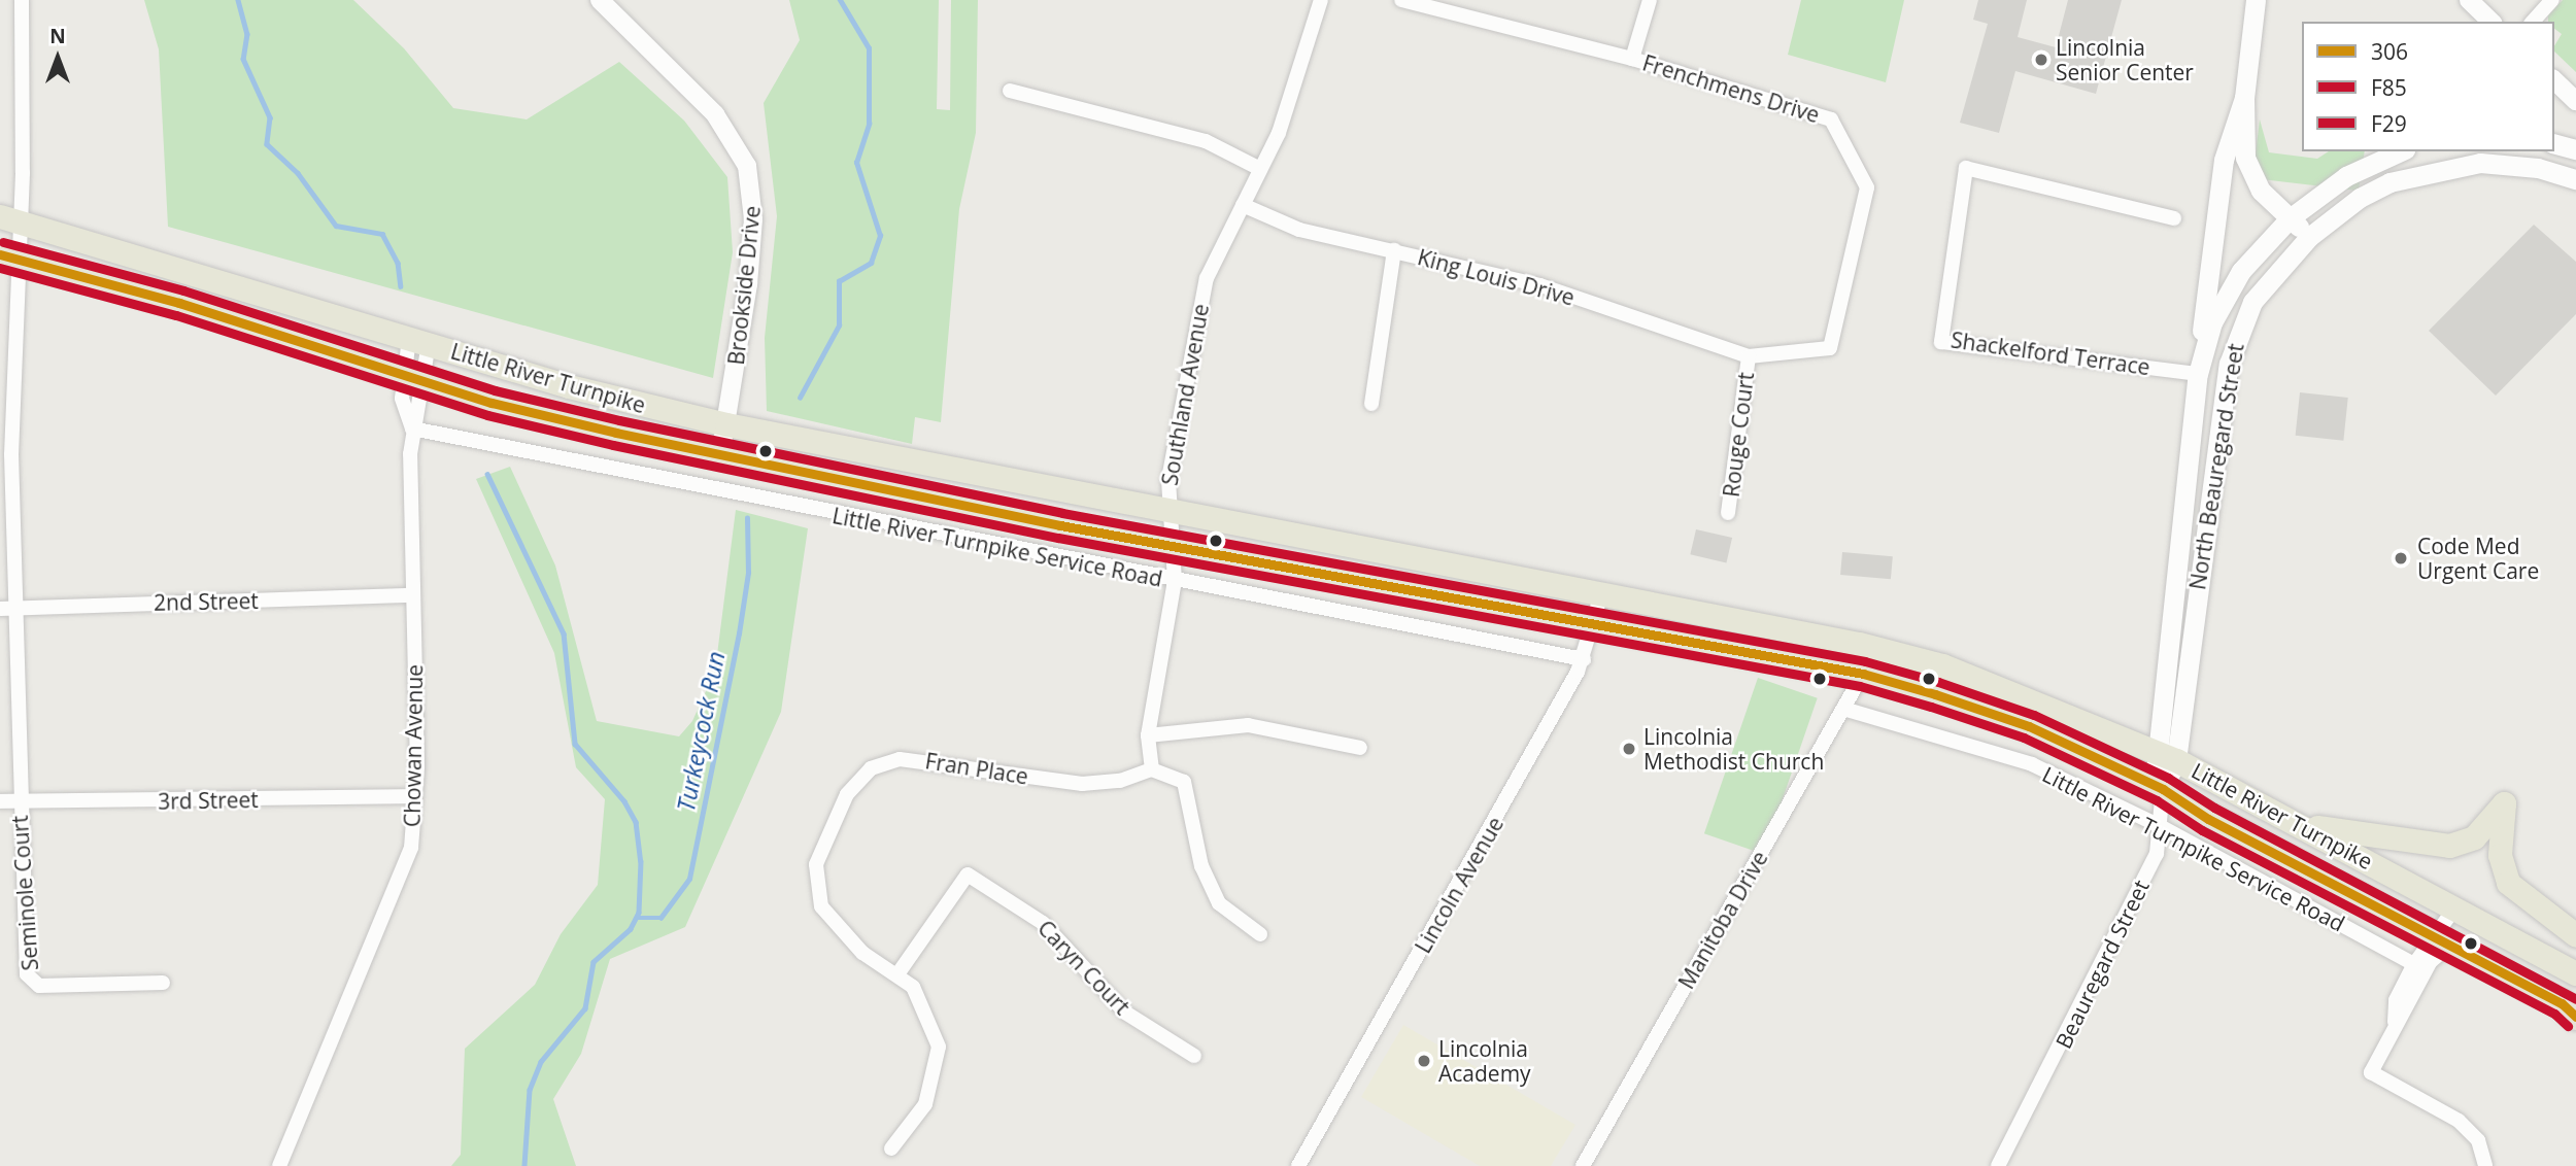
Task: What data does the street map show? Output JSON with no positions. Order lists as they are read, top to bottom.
{
  "streets": {
    "main road": ["Little River Turnpike", "North Beauregard Street", "Beauregard Street"],
    "street": [
      "Frenchmens Drive",
      "King Louis Drive",
      "Brookside Drive",
      "Shackelford Terrace",
      "Southland Avenue",
      "Rouge Court",
      "Little River Turnpike Service Road",
      "2nd Street",
      "Chowan Avenue",
      "Fran Place",
      "3rd Street",
      "Lincoln Avenue",
      "Seminole Court",
      "Manitoba Drive",
      "Caryn Court"
    ]
  },
  "crossings": [
    ["Frenchmens Drive", "King Louis Drive"],
    ["Frenchmens Drive", "Rouge Court"],
    ["King Louis Drive", "Southland Avenue"],
    ["King Louis Drive", "Rouge Court"],
    ["Brookside Drive", "Little River Turnpike"],
    ["Shackelford Terrace", "North Beauregard Street"],
    ["Little River Turnpike", "Southland Avenue"],
    ["Little River Turnpike", "North Beauregard Street"],
    ["Little River Turnpike", "Chowan Avenue"],
    ["Little River Turnpike", "Lincoln Avenue"],
    ["Little River Turnpike", "Manitoba Drive"],
    ["Little River Turnpike", "Beauregard Street"],
    ["Southland Avenue", "Little River Turnpike Service Road"],
    ["Southland Avenue", "Fran Place"],
    ["North Beauregard Street", "Beauregard Street"],
    ["Little River Turnpike Service Road", "Chowan Avenue"],
    ["Little River Turnpike Service Road", "Lincoln Avenue"],
    ["Little River Turnpike Service Road", "Manitoba Drive"],
    ["Little River Turnpike Service Road", "Beauregard Street"],
    ["2nd Street", "Chowan Avenue"],
    ["Chowan Avenue", "3rd Street"],
    ["Fran Place", "Caryn Court"],
    ["3rd Street", "Seminole Court"]
  ],
  "water": ["Turkeycock Run"],
  "places": [
    "Lincolnia Senior Center",
    "Code Med Urgent Care",
    "Lincolnia Methodist Church",
    "Lincolnia Academy"
  ],
  "lines": ["transit line F29", "transit line 306", "transit line F85"],
  "legend": ["306", "F85", "F29"],
  "north": "top"
}
